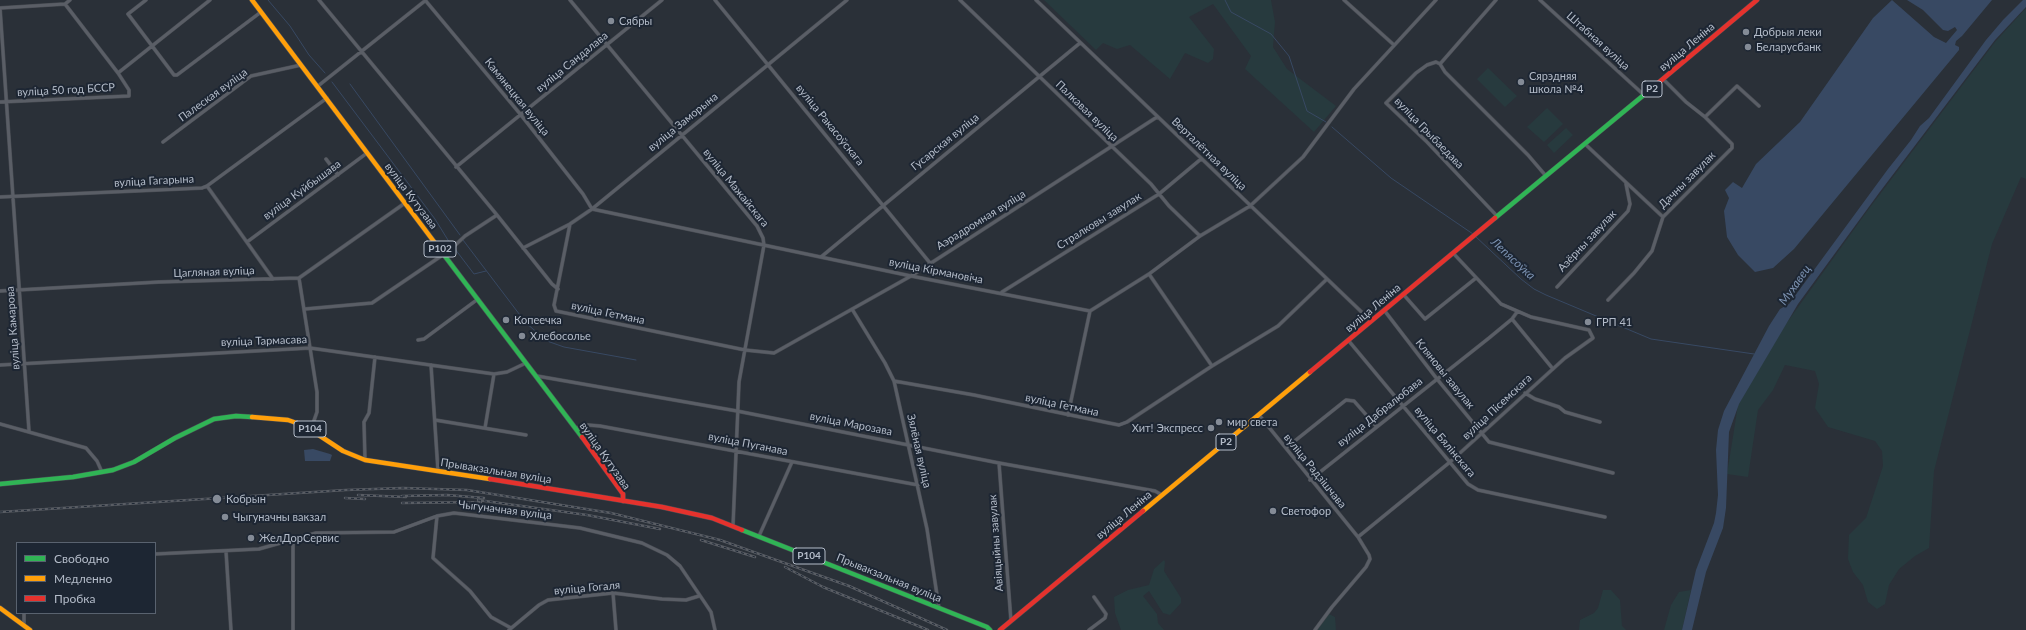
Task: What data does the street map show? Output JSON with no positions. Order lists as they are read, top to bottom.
{
  "streets": {
    "main road": [
      "вуліца Леніна",
      "Р2",
      "вуліца Кутузава",
      "Р102",
      "Р104",
      "Прывакзальная вуліца"
    ],
    "street": [
      "Штабная вуліца",
      "вуліца Сандалава",
      "вуліца 50 год БССР",
      "Палеская вуліца",
      "Камянецкая вуліца",
      "Палкавая вуліца",
      "вуліца Заморына",
      "вуліца Ракасоўскага",
      "вуліца Грыбаедава",
      "Гусарская вуліца",
      "Верталётная вуліца",
      "Дачны завулак",
      "вуліца Гагарына",
      "вуліца Мажайскага",
      "вуліца Куйбышава",
      "Аэрадромная вуліца",
      "Стралковы завулак",
      "Азёрны завулак",
      "вуліца Кірмановіча",
      "Цагляная вуліца",
      "вуліца Гетмана",
      "вуліца Камарова",
      "вуліца Тармасава",
      "Кляновы завулак",
      "вуліца Пісемскага",
      "вуліца Дабралюбава",
      "вуліца Марозава",
      "вуліца Бялінскага",
      "вуліца Пуганава",
      "Зялёная вуліца",
      "вуліца Радзішчава",
      "Чыгуначная вуліца",
      "Авіяцыйны завулак",
      "вуліца Гогаля"
    ]
  },
  "crossings": [
    ["Штабная вуліца", "вуліца Леніна"],
    ["вуліца Леніна", "вуліца Грыбаедава"],
    ["вуліца Леніна", "Верталётная вуліца"],
    ["вуліца Леніна", "Дачны завулак"],
    ["вуліца Леніна", "Кляновы завулак"],
    ["вуліца Леніна", "вуліца Марозава"],
    ["вуліца Леніна", "вуліца Бялінскага"],
    ["вуліца Леніна", "вуліца Радзішчава"],
    ["вуліца Леніна", "Авіяцыйны завулак"],
    ["вуліца Сандалава", "Камянецкая вуліца"],
    ["вуліца Сандалава", "вуліца Мажайскага"],
    ["вуліца 50 год БССР", "вуліца Камарова"],
    ["Палеская вуліца", "вуліца Кутузава"],
    ["Камянецкая вуліца", "вуліца Заморына"],
    ["Камянецкая вуліца", "вуліца Кірмановіча"],
    ["Палкавая вуліца", "Гусарская вуліца"],
    ["Палкавая вуліца", "Аэрадромная вуліца"],
    ["Палкавая вуліца", "Стралковы завулак"],
    ["вуліца Заморына", "вуліца Ракасоўскага"],
    ["вуліца Заморына", "вуліца Мажайскага"],
    ["вуліца Заморына", "вуліца Кірмановіча"],
    ["вуліца Заморына", "вуліца Гетмана"],
    ["вуліца Ракасоўскага", "Гусарская вуліца"],
    ["вуліца Ракасоўскага", "Аэрадромная вуліца"],
    ["Гусарская вуліца", "Верталётная вуліца"],
    ["Гусарская вуліца", "вуліца Кірмановіча"],
    ["Верталётная вуліца", "Аэрадромная вуліца"],
    ["Верталётная вуліца", "Стралковы завулак"],
    ["Верталётная вуліца", "вуліца Гетмана"],
    ["вуліца Гагарына", "вуліца Кутузава"],
    ["вуліца Гагарына", "вуліца Камарова"],
    ["вуліца Мажайскага", "Аэрадромная вуліца"],
    ["вуліца Мажайскага", "вуліца Кірмановіча"],
    ["вуліца Мажайскага", "вуліца Гетмана"],
    ["вуліца Мажайскага", "вуліца Марозава"],
    ["вуліца Мажайскага", "вуліца Пуганава"],
    ["вуліца Мажайскага", "Прывакзальная вуліца"],
    ["вуліца Куйбышава", "вуліца Кутузава"],
    ["вуліца Кутузава", "вуліца Тармасава"],
    ["вуліца Кутузава", "вуліца Марозава"],
    ["вуліца Кутузава", "вуліца Пуганава"],
    ["вуліца Кутузава", "Прывакзальная вуліца"],
    ["Аэрадромная вуліца", "вуліца Кірмановіча"],
    ["Аэрадромная вуліца", "вуліца Гетмана"],
    ["Аэрадромная вуліца", "Зялёная вуліца"],
    ["Стралковы завулак", "вуліца Кірмановіча"],
    ["Цагляная вуліца", "вуліца Камарова"],
    ["вуліца Гетмана", "Зялёная вуліца"],
    ["вуліца Камарова", "вуліца Тармасава"],
    ["Кляновы завулак", "вуліца Пісемскага"],
    ["Кляновы завулак", "вуліца Дабралюбава"],
    ["вуліца Пісемскага", "вуліца Дабралюбава"],
    ["вуліца Пісемскага", "вуліца Бялінскага"],
    ["вуліца Пісемскага", "вуліца Радзішчава"],
    ["вуліца Дабралюбава", "вуліца Бялінскага"],
    ["вуліца Дабралюбава", "вуліца Радзішчава"],
    ["вуліца Марозава", "Зялёная вуліца"],
    ["вуліца Марозава", "Авіяцыйны завулак"],
    ["вуліца Пуганава", "Зялёная вуліца"],
    ["Зялёная вуліца", "Прывакзальная вуліца"],
    ["Чыгуначная вуліца", "вуліца Гогаля"]
  ],
  "water": ["Лепясоўка", "Мухавец"],
  "places": [
    "Сябры",
    "Добрыя леки",
    "Беларусбанк",
    "Сярэдняя школа №4",
    "Копеечка",
    "ГРП 41",
    "Хлебосолье",
    "мир света",
    "Хит! Экспресс",
    "Кобрын",
    "Светофор",
    "Чыгуначны вакзал",
    "ЖелДорСервис"
  ],
  "legend": ["Свободно", "Медленно", "Пробка"]
}
